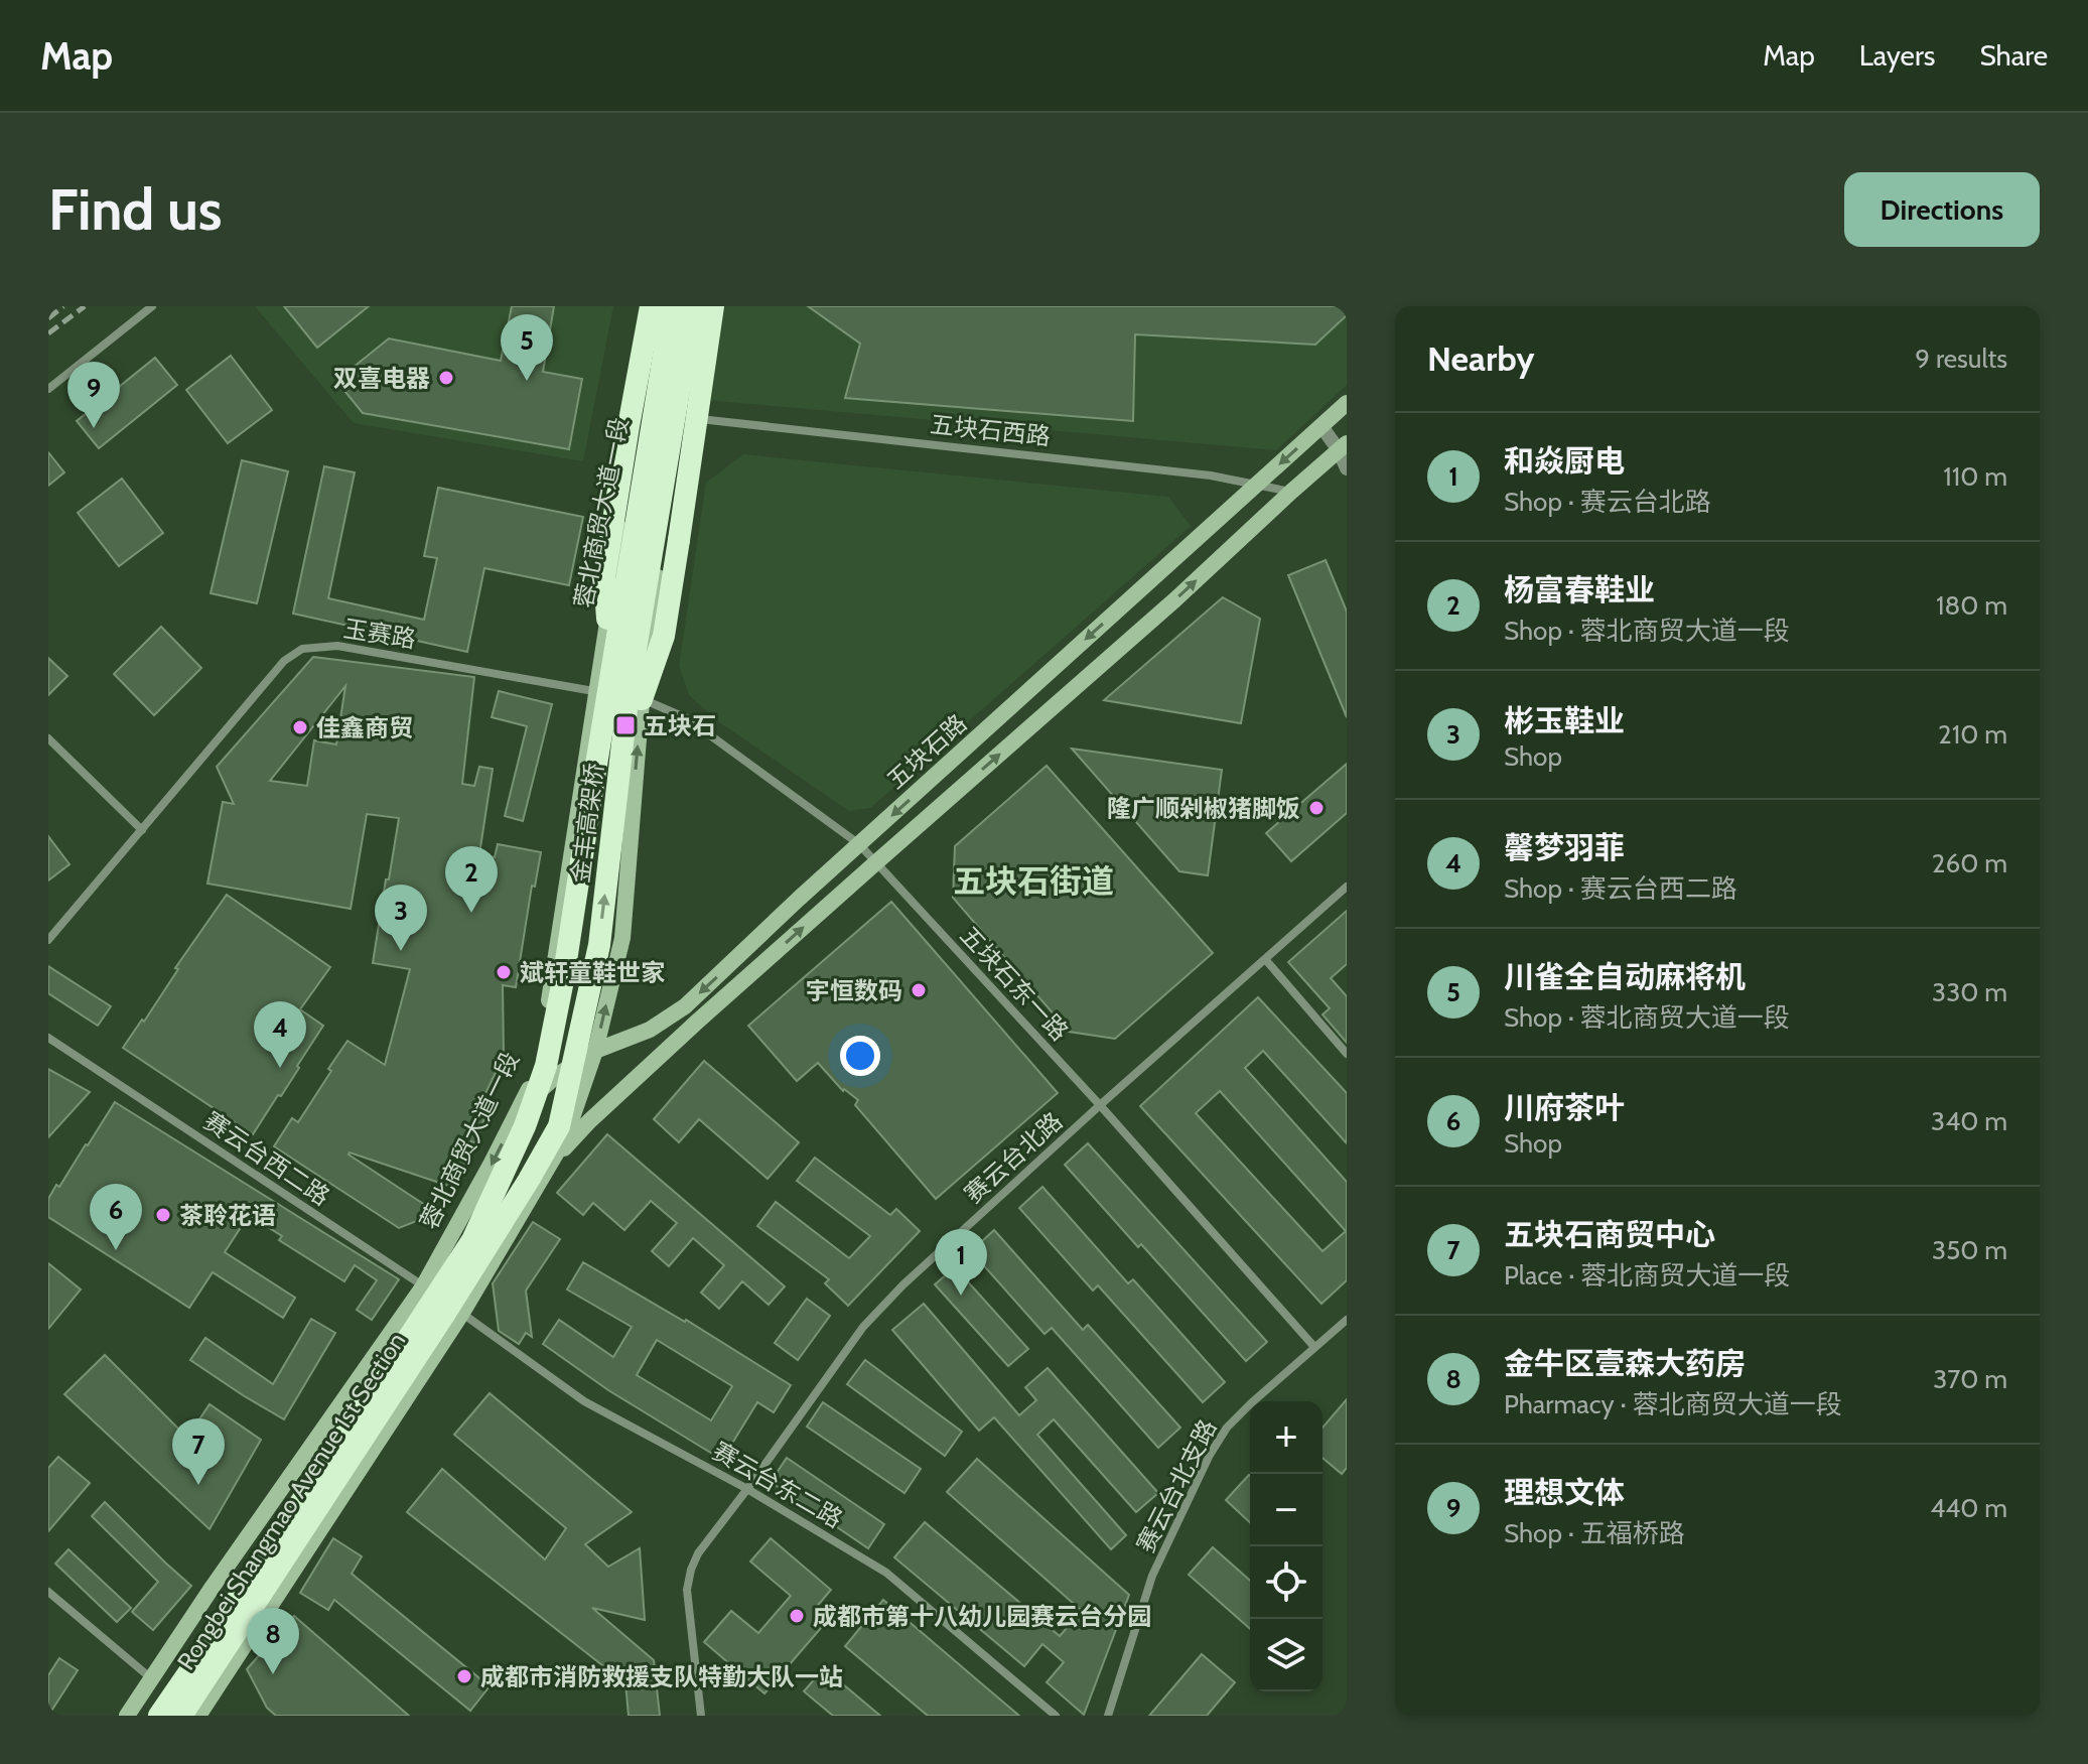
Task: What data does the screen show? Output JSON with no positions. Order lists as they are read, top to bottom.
{
  "streets": {
    "highway": ["蓉北商贸大道一段", "金丰高架桥", "Rongbei Shangmao Avenue 1st Section"],
    "main road": ["五块石路"],
    "street": [
      "五块石西路",
      "玉赛路",
      "五块石东一路",
      "赛云台北路",
      "赛云台西二路",
      "赛云台东二路",
      "赛云台北支路"
    ]
  },
  "crossings": [
    ["五块石西路", "蓉北商贸大道一段"],
    ["五块石西路", "五块石路"],
    ["蓉北商贸大道一段", "玉赛路"],
    ["蓉北商贸大道一段", "五块石路"],
    ["蓉北商贸大道一段", "金丰高架桥"],
    ["蓉北商贸大道一段", "五块石东一路"],
    ["蓉北商贸大道一段", "赛云台西二路"],
    ["蓉北商贸大道一段", "赛云台东二路"],
    ["蓉北商贸大道一段", "Rongbei Shangmao Avenue 1st Section"],
    ["玉赛路", "五块石东一路"],
    ["五块石路", "五块石东一路"],
    ["金丰高架桥", "赛云台西二路"],
    ["金丰高架桥", "赛云台东二路"],
    ["金丰高架桥", "Rongbei Shangmao Avenue 1st Section"],
    ["五块石东一路", "赛云台北路"],
    ["五块石东一路", "赛云台北支路"],
    ["赛云台北路", "赛云台东二路"],
    ["赛云台西二路", "赛云台东二路"],
    ["赛云台西二路", "Rongbei Shangmao Avenue 1st Section"],
    ["赛云台东二路", "Rongbei Shangmao Avenue 1st Section"]
  ],
  "districts": ["五块石街道"],
  "places": {
    "other": [
      "双喜电器",
      "佳鑫商贸",
      "隆广顺剁椒猪脚饭",
      "斌轩童鞋世家",
      "宇恒数码",
      "茶聆花语",
      "成都市第十八幼儿园赛云台分园",
      "成都市消防救援支队特勤大队一站"
    ],
    "transit": ["五块石"]
  },
  "page": {
    "header": "Map",
    "nav": ["Map", "Layers", "Share"],
    "buttons": "Directions",
    "title": "Find us",
    "heading": ["Nearby", "9 results"],
    "pins": [
      "5",
      "9",
      "2",
      "3",
      "4",
      "6",
      "1",
      "7",
      "8"
    ],
    "list": [
      {
        "mark": "1",
        "name": "和焱厨电",
        "note": "Shop · 赛云台北路",
        "value": "110 m"
      },
      {
        "mark": "2",
        "name": "杨富春鞋业",
        "note": "Shop · 蓉北商贸大道一段",
        "value": "180 m"
      },
      {
        "mark": "3",
        "name": "彬玉鞋业",
        "note": "Shop",
        "value": "210 m"
      },
      {
        "mark": "4",
        "name": "馨梦羽菲",
        "note": "Shop · 赛云台西二路",
        "value": "260 m"
      },
      {
        "mark": "5",
        "name": "川雀全自动麻将机",
        "note": "Shop · 蓉北商贸大道一段",
        "value": "330 m"
      },
      {
        "mark": "6",
        "name": "川府茶叶",
        "note": "Shop",
        "value": "340 m"
      },
      {
        "mark": "7",
        "name": "五块石商贸中心",
        "note": "Place · 蓉北商贸大道一段",
        "value": "350 m"
      },
      {
        "mark": "8",
        "name": "金牛区壹森大药房",
        "note": "Pharmacy · 蓉北商贸大道一段",
        "value": "370 m"
      },
      {
        "mark": "9",
        "name": "理想文体",
        "note": "Shop · 五福桥路",
        "value": "440 m"
      }
    ],
    "map_buttons": ["+", "−"]
  }
}
